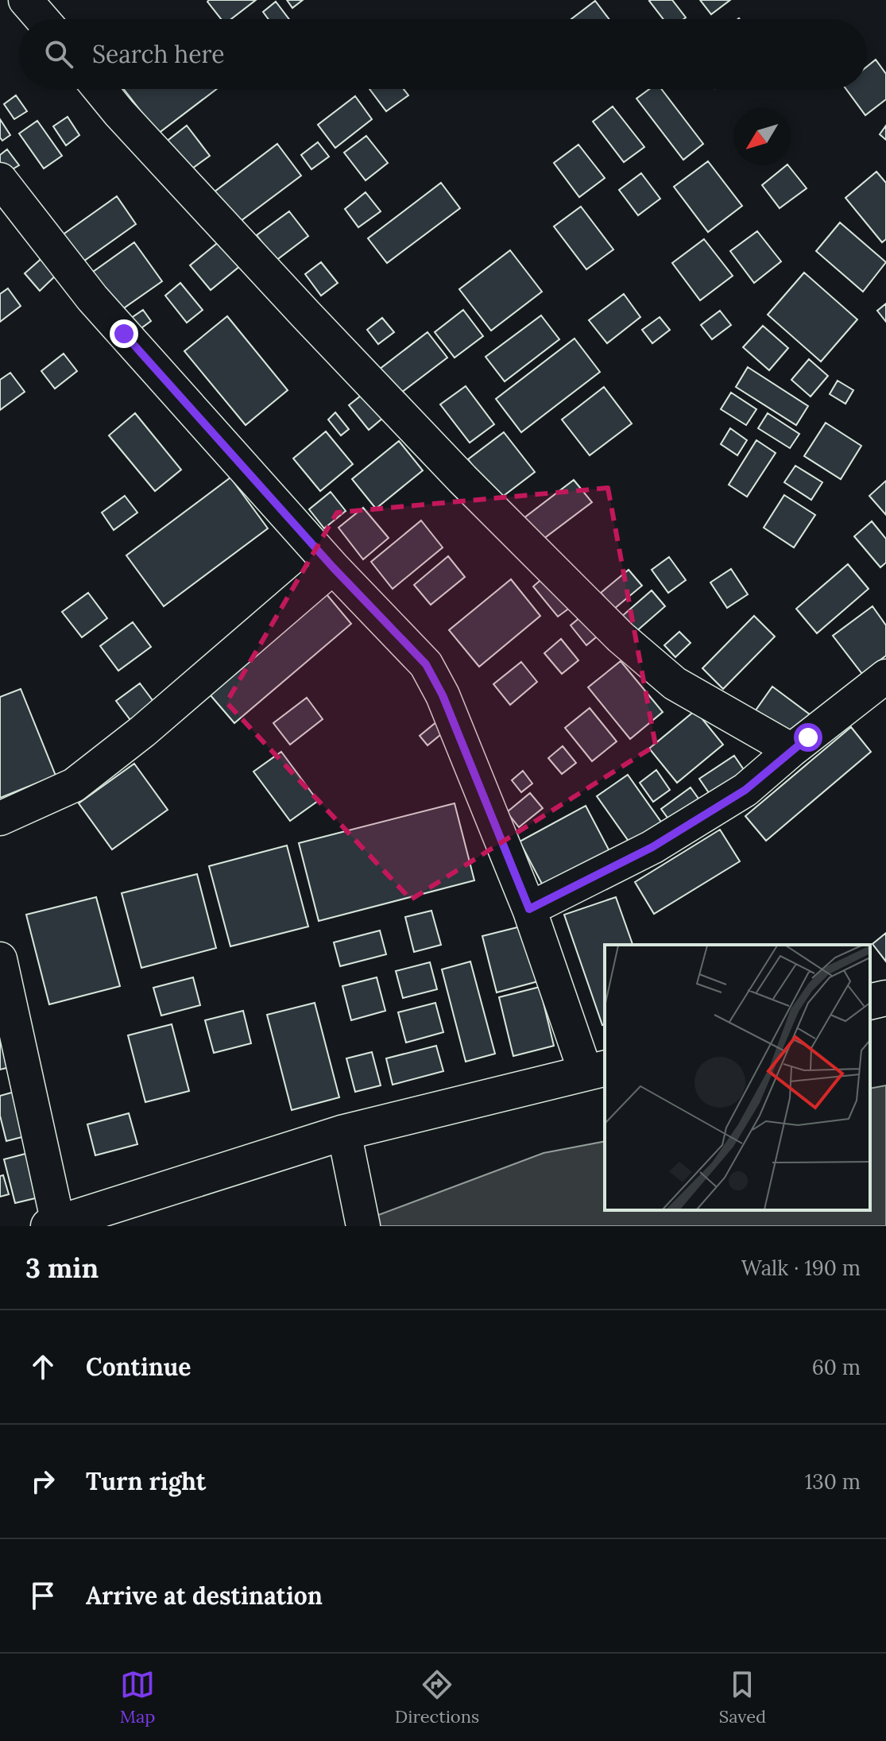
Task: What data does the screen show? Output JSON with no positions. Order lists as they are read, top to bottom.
{
  "north": "bottom left",
  "page": {
    "search": "Search here",
    "heading": ["3 min", "Walk · 190 m"],
    "list": [
      ["Continue", "60 m"],
      ["Turn right", "130 m"],
      "Arrive at destination"
    ],
    "nav": ["Map", "Directions", "Saved"]
  }
}
